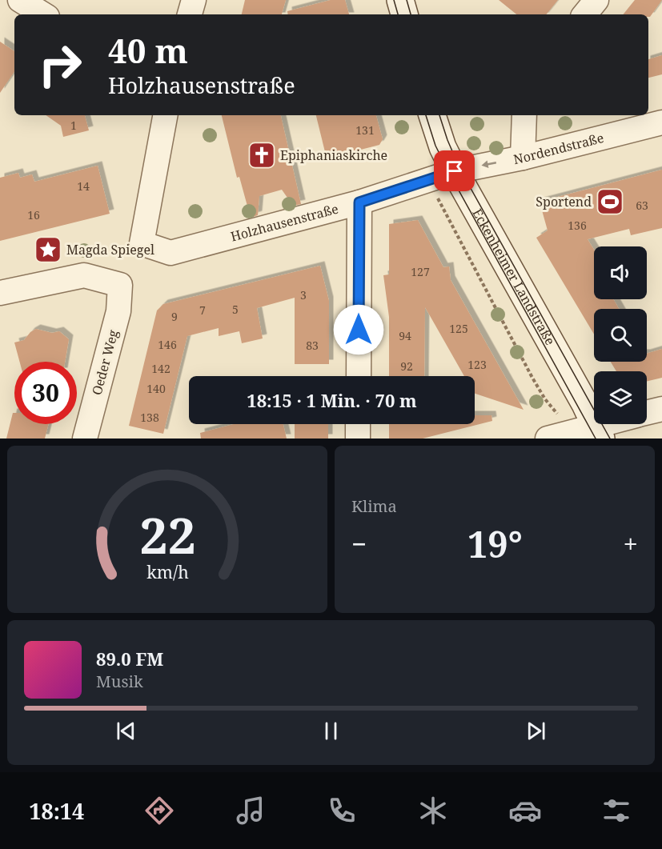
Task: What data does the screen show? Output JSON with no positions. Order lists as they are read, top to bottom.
{
  "streets": {
    "main road": ["Eckenheimer Landstraße"],
    "street": ["Nordendstraße", "Holzhausenstraße", "Oeder Weg"]
  },
  "crossings": [
    ["Nordendstraße", "Holzhausenstraße"],
    ["Nordendstraße", "Eckenheimer Landstraße"],
    ["Holzhausenstraße", "Eckenheimer Landstraße"]
  ],
  "places": {
    "church": ["Epiphaniaskirche"],
    "sports": ["Sportend"],
    "place": ["Magda Spiegel"]
  },
  "house_numbers": [
    "1",
    "131",
    "14",
    "63",
    "16",
    "136",
    "127",
    "3",
    "5",
    "7",
    "9",
    "125",
    "94",
    "146",
    "83",
    "123",
    "92",
    "142",
    "140",
    "138"
  ],
  "page": {
    "turn": ["40 m", "Holzhausenstraße"],
    "limit": "30",
    "trip": "18:15 · 1 Min. · 70 m",
    "tile": "Klima",
    "heat": ["−", "19°", "+"],
    "song": ["89.0 FM", "Musik"],
    "tabs": "18:14",
    "gauge": ["22", "km/h"]
  }
}
